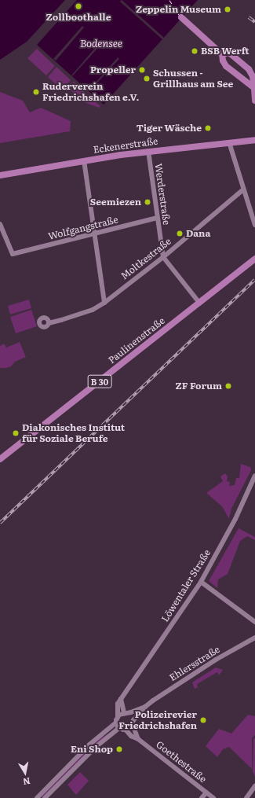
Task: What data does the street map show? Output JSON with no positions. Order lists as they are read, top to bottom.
{
  "streets": {
    "main road": ["Eckenerstraße", "Paulinenstraße", "B 30"],
    "street": [
      "Werderstraße",
      "Wolfgangstraße",
      "Moltkestraße",
      "Löwentaler Straße",
      "Ehlersstraße",
      "Goethestraße"
    ]
  },
  "crossings": [
    ["Eckenerstraße", "Werderstraße"],
    ["Werderstraße", "Wolfgangstraße"],
    ["Werderstraße", "Moltkestraße"],
    ["Werderstraße", "Paulinenstraße"],
    ["Löwentaler Straße", "Ehlersstraße"],
    ["Löwentaler Straße", "Goethestraße"],
    ["Ehlersstraße", "Goethestraße"]
  ],
  "water": ["Bodensee"],
  "places": [
    "Zollboothalle",
    "Zeppelin Museum",
    "BSB Werft",
    "Propeller",
    "Schussen - Grillhaus am See",
    "Ruderverein Friedrichshafen e.V.",
    "Tiger Wäsche",
    "Seemiezen",
    "Dana",
    "ZF Forum",
    "Diakonisches Institut für Soziale Berufe",
    "Polizeirevier Friedrichshafen",
    "Eni Shop"
  ],
  "north": "bottom"
}
